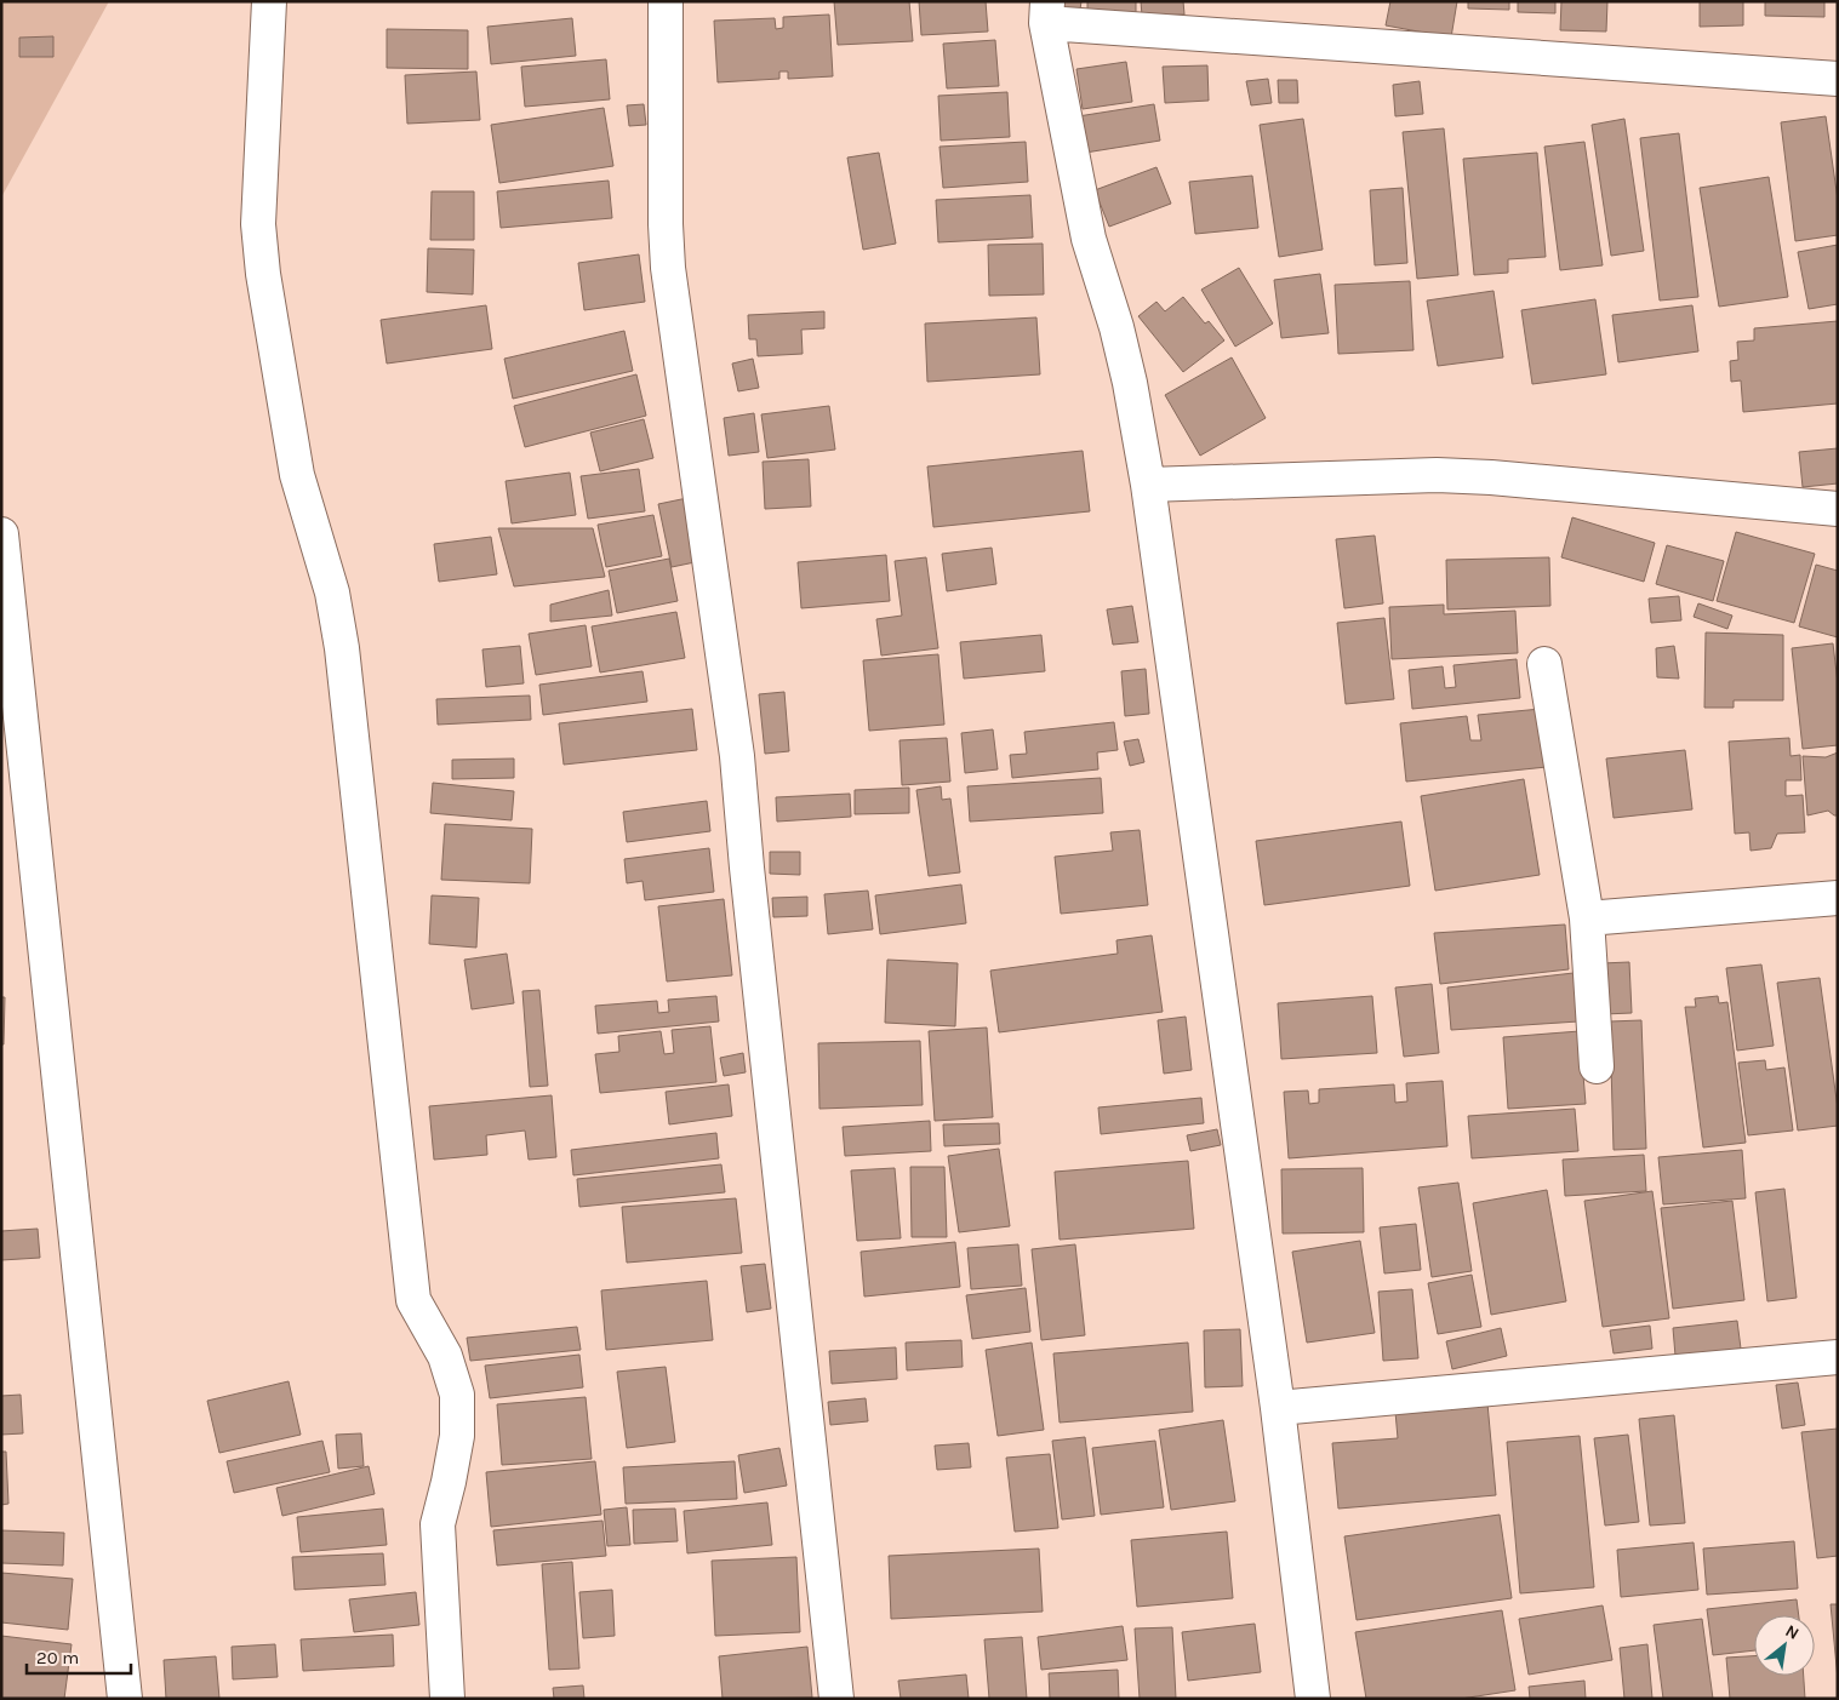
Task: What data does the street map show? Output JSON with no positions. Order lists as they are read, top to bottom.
{
  "scale_bar": "20 m",
  "north": "top right"
}
